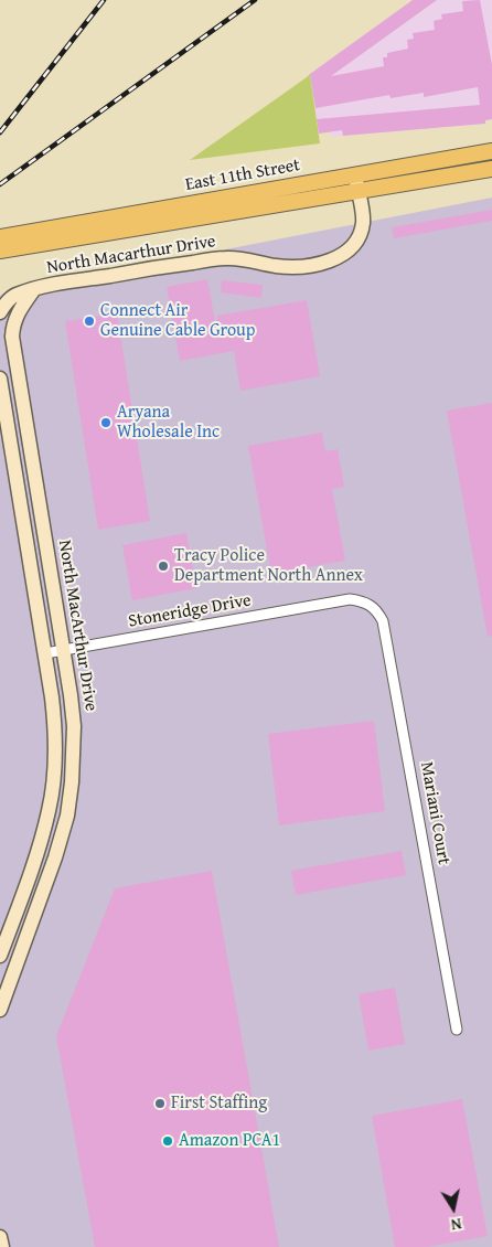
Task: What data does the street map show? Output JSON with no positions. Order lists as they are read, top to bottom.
{
  "streets": {
    "main road": ["East 11th Street", "North Macarthur Drive", "North MacArthur Drive"],
    "street": ["Stoneridge Drive", "Mariani Court"]
  },
  "crossings": [
    ["East 11th Street", "North Macarthur Drive"],
    ["North Macarthur Drive", "North MacArthur Drive"],
    ["Stoneridge Drive", "North MacArthur Drive"],
    ["Stoneridge Drive", "Mariani Court"]
  ],
  "places": [
    "Connect Air Genuine Cable Group",
    "Aryana Wholesale Inc",
    "Tracy Police Department North Annex",
    "First Staffing",
    "Amazon PCA1"
  ],
  "north": "bottom"
}
